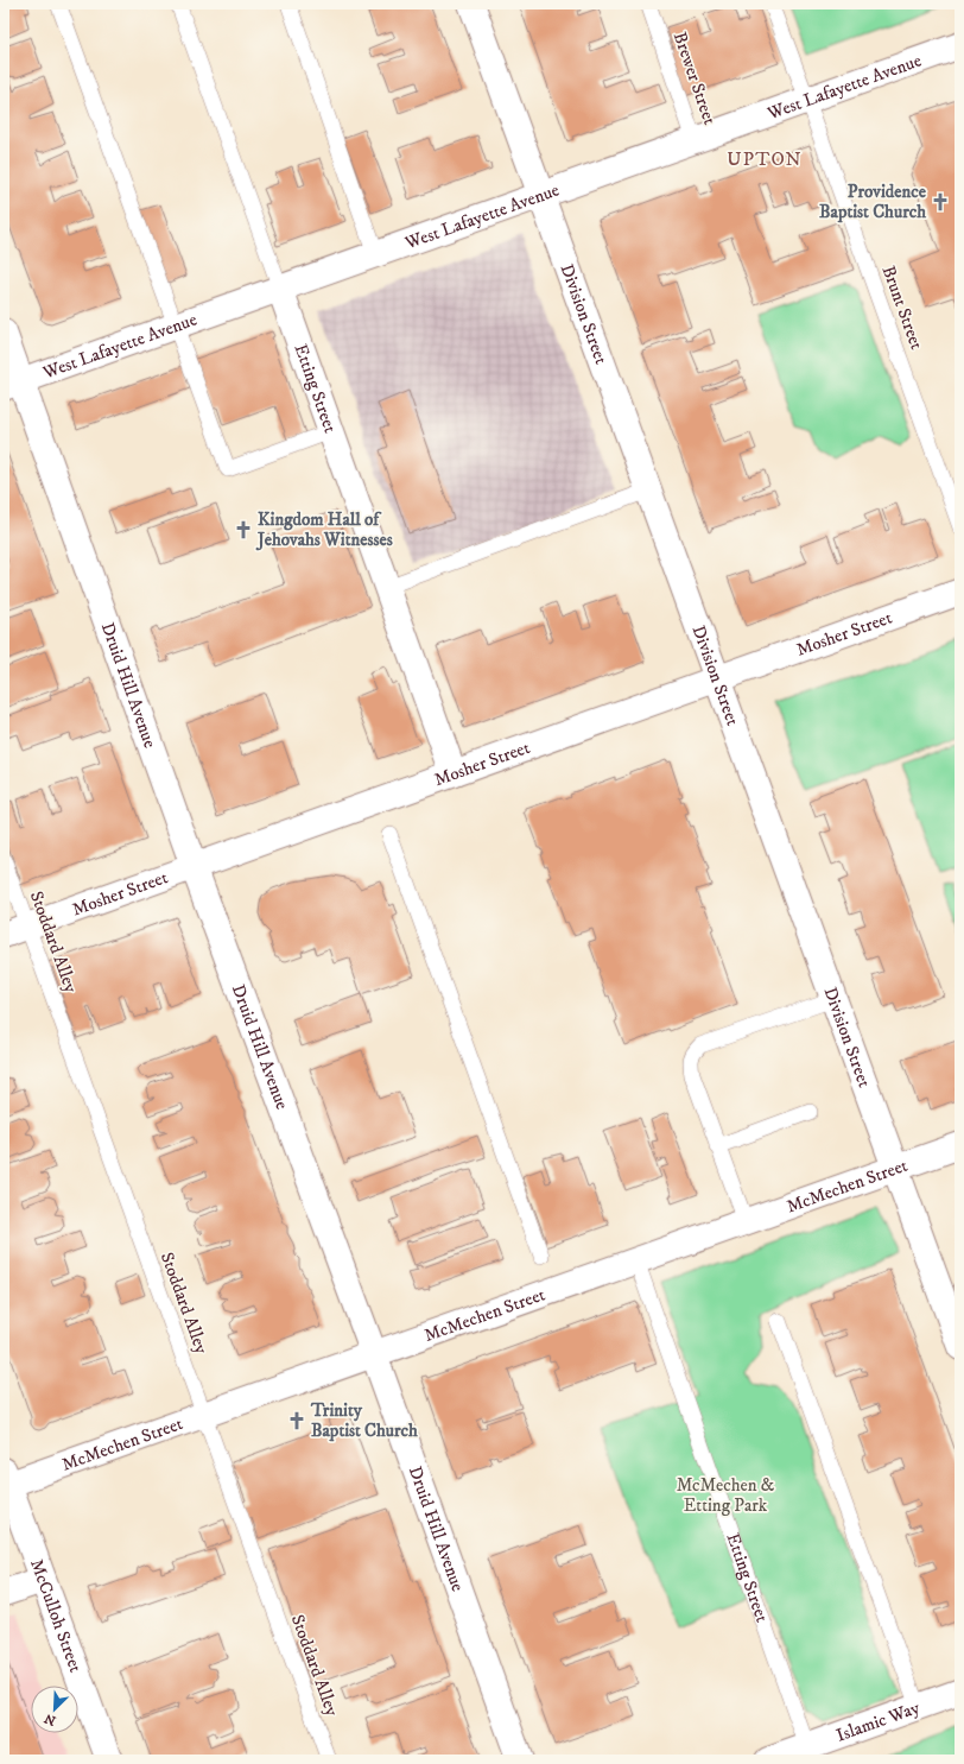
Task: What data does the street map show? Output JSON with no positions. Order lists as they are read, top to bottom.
{
  "streets": {
    "street": [
      "West Lafayette Avenue",
      "Division Street",
      "Etting Street",
      "Mosher Street",
      "Druid Hill Avenue",
      "McMechen Street",
      "McCulloh Street",
      "Islamic Way"
    ],
    "lane": ["Brewer Street", "Brunt Street", "Stoddard Alley"]
  },
  "crossings": [
    ["Brewer Street", "West Lafayette Avenue"],
    ["West Lafayette Avenue", "Brunt Street"],
    ["West Lafayette Avenue", "Division Street"],
    ["West Lafayette Avenue", "Etting Street"],
    ["West Lafayette Avenue", "Druid Hill Avenue"],
    ["Division Street", "Mosher Street"],
    ["Division Street", "McMechen Street"],
    ["Etting Street", "Mosher Street"],
    ["Etting Street", "McMechen Street"],
    ["Etting Street", "Islamic Way"],
    ["Mosher Street", "Druid Hill Avenue"],
    ["Mosher Street", "Stoddard Alley"],
    ["Druid Hill Avenue", "McMechen Street"],
    ["Stoddard Alley", "McMechen Street"],
    ["McMechen Street", "McCulloh Street"]
  ],
  "districts": ["UPTON"],
  "parks": ["McMechen & Etting Park"],
  "places": {
    "church": ["Providence Baptist Church", "Kingdom Hall of Jehovahs Witnesses", "Trinity Baptist Church"]
  },
  "north": "bottom left"
}
